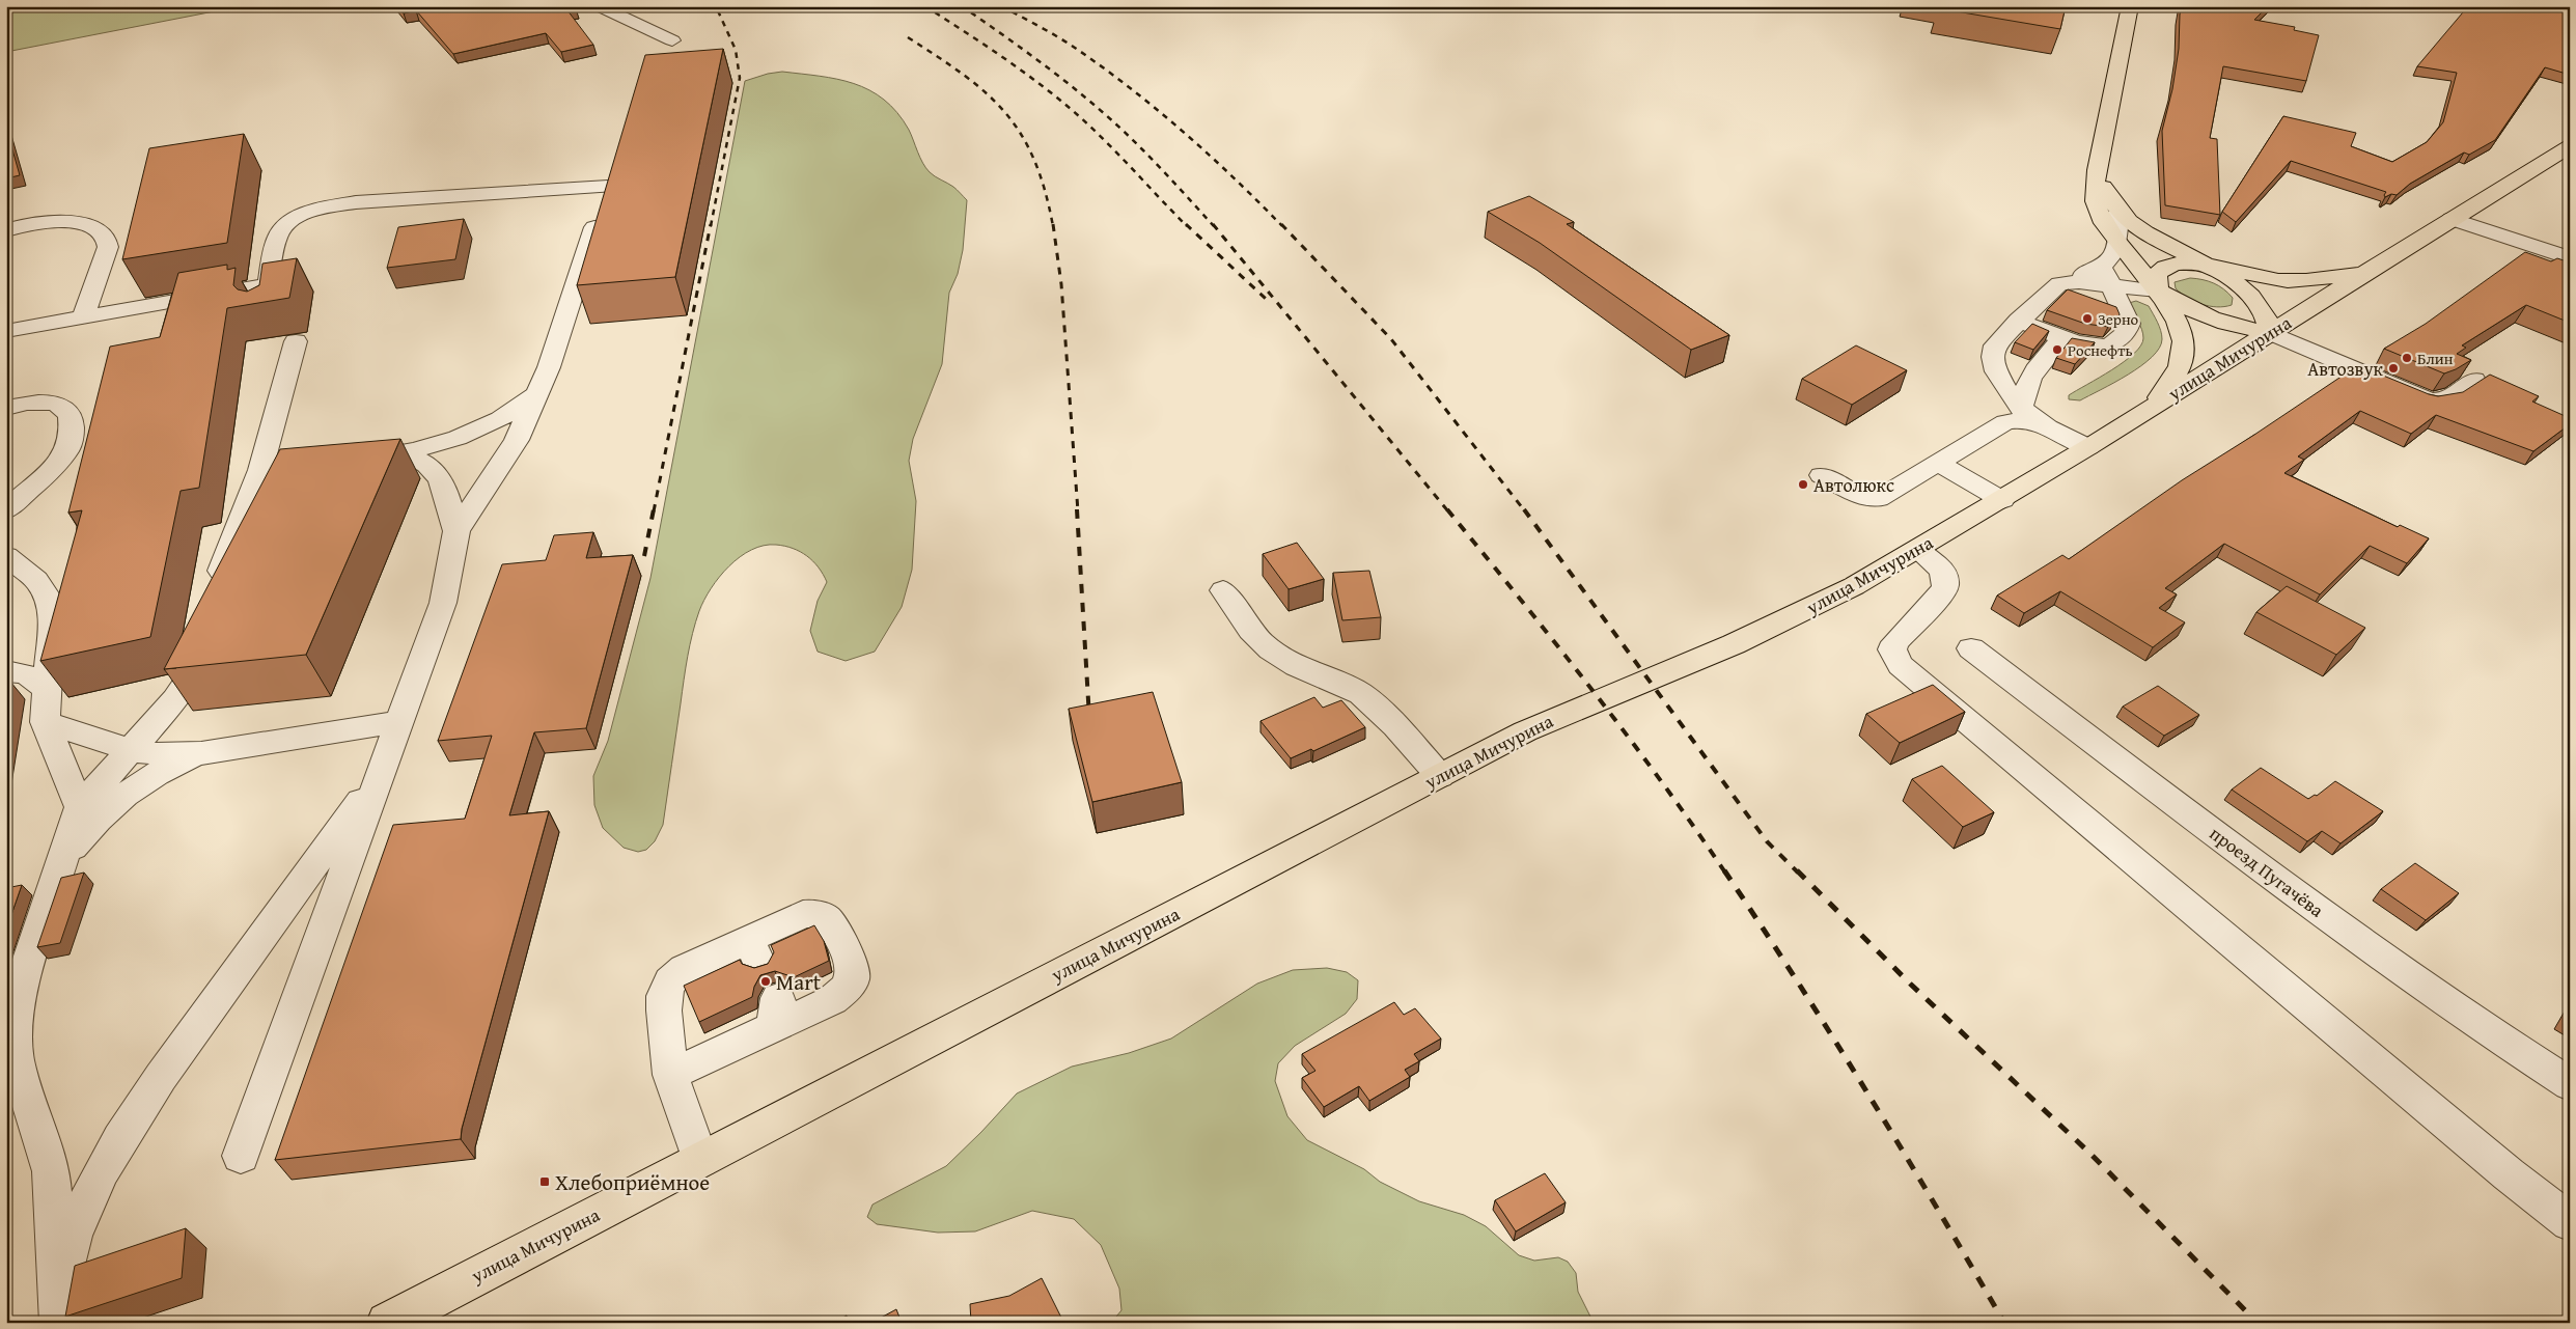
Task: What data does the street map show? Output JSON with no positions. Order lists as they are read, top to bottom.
{
  "streets": {
    "main road": ["улица Мичурина"],
    "street": ["проезд Пугачёва"]
  },
  "places": {
    "other": [
      "Зерно",
      "Роснефть",
      "Блин",
      "Автозвук",
      "Автолюкс",
      "Mart"
    ],
    "transit": ["Хлебоприёмное"]
  }
}
